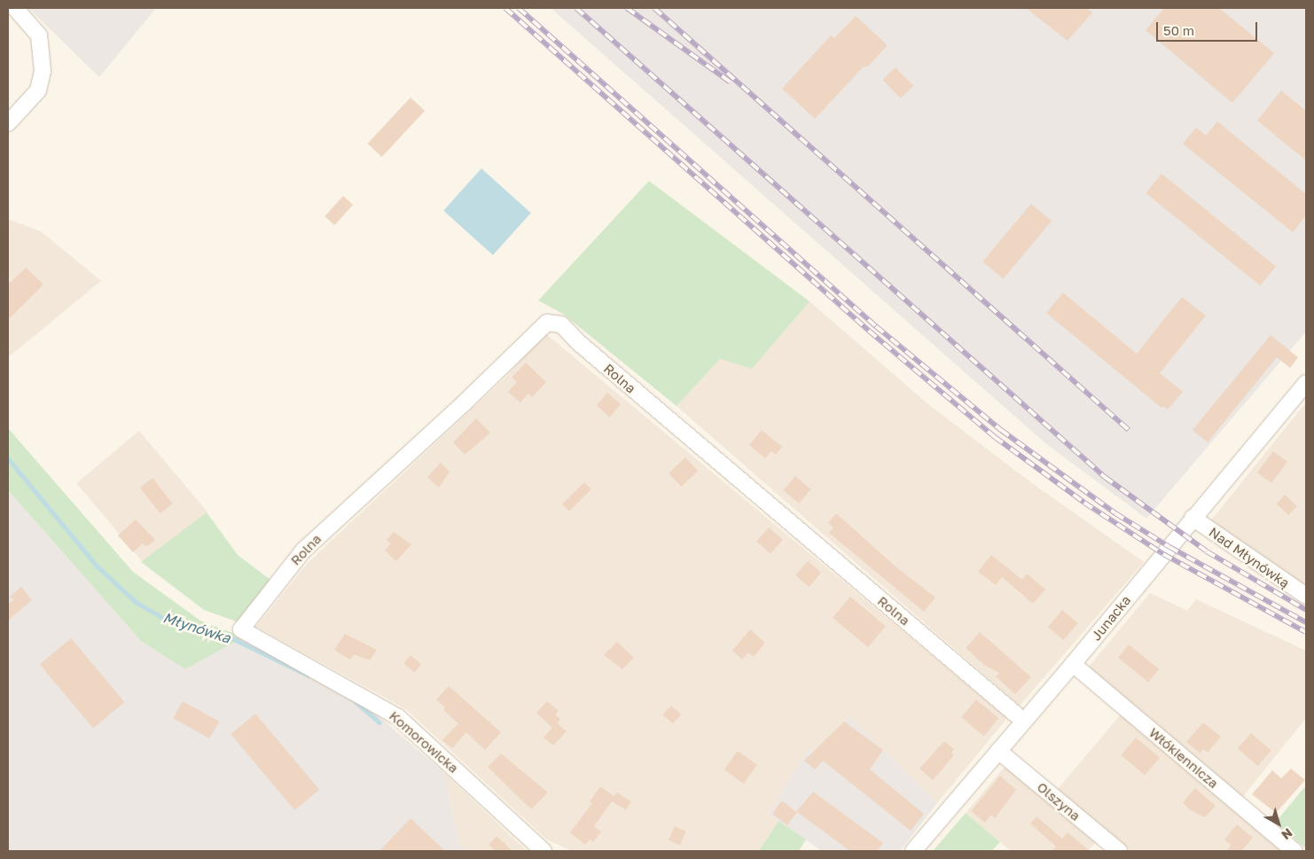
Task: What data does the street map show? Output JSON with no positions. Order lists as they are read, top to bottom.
{
  "streets": {
    "street": [
      "Rolna",
      "Nad Młynówką",
      "Junacka",
      "Komorowicka",
      "Włókiennicza",
      "Olszyna"
    ]
  },
  "crossings": [
    ["Rolna", "Junacka"],
    ["Rolna", "Komorowicka"],
    ["Nad Młynówką", "Junacka"],
    ["Junacka", "Włókiennicza"],
    ["Junacka", "Olszyna"]
  ],
  "water": ["Młynówka"],
  "scale_bar": "50 m",
  "north": "bottom right"
}
